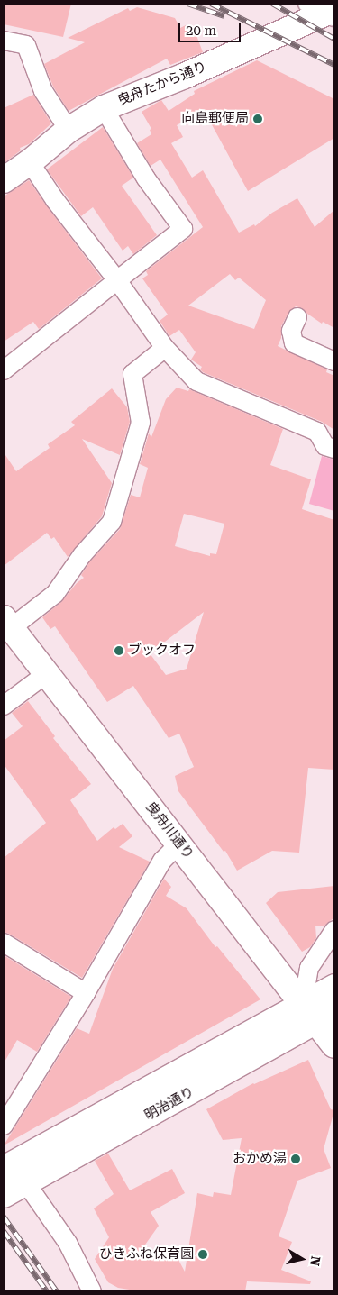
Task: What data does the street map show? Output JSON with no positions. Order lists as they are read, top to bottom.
{
  "streets": {
    "street": ["曳舟たから通り", "曳舟川通り", "明治通り"]
  },
  "crossings": [
    ["曳舟川通り", "明治通り"]
  ],
  "places": [
    "向島郵便局",
    "ブックオフ",
    "おかめ湯",
    "ひきふね保育園"
  ],
  "scale_bar": "20 m",
  "north": "right"
}
